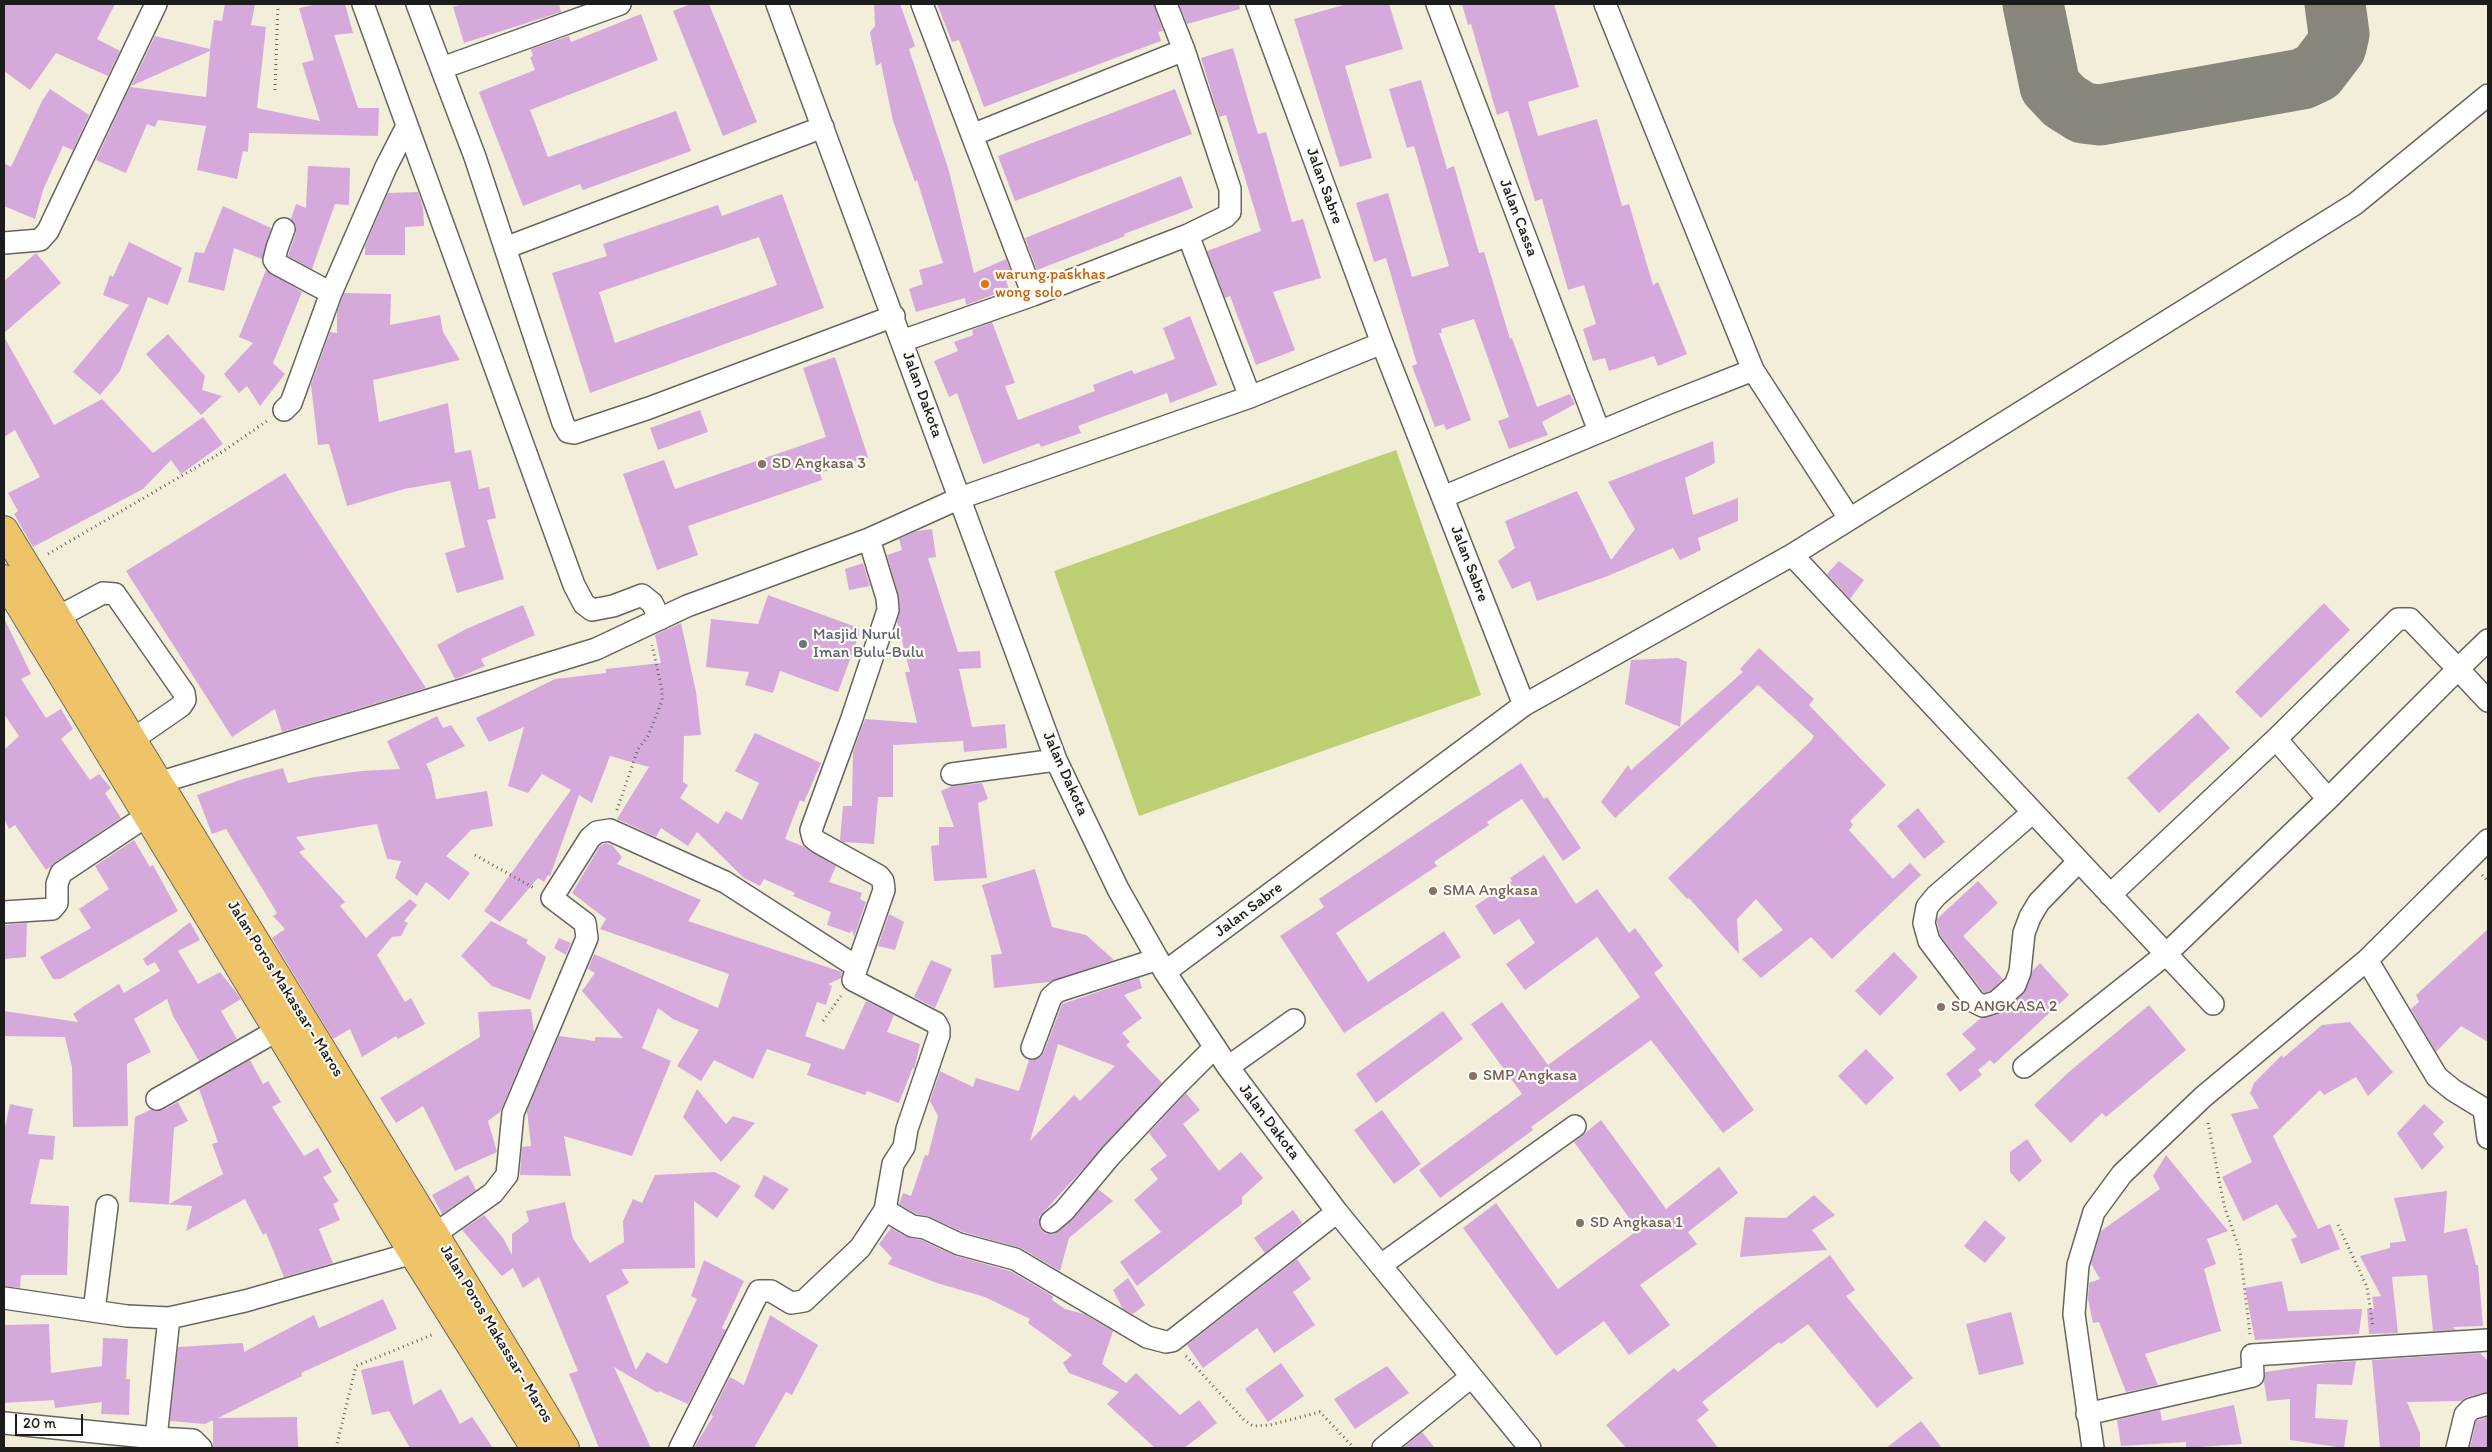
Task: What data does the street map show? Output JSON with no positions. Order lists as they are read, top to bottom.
{
  "streets": {
    "highway": ["Jalan Poros Makassar - Maros"],
    "street": ["Jalan Sabre", "Jalan Cassa", "Jalan Dakota"]
  },
  "crossings": [
    ["Jalan Sabre", "Jalan Dakota"]
  ],
  "places": [
    "warung paskhas wong solo",
    "SD Angkasa 3",
    "Masjid Nurul Iman Bulu-Bulu",
    "SMA Angkasa",
    "SD ANGKASA 2",
    "SMP Angkasa",
    "SD Angkasa 1"
  ],
  "scale_bar": "20 m"
}
